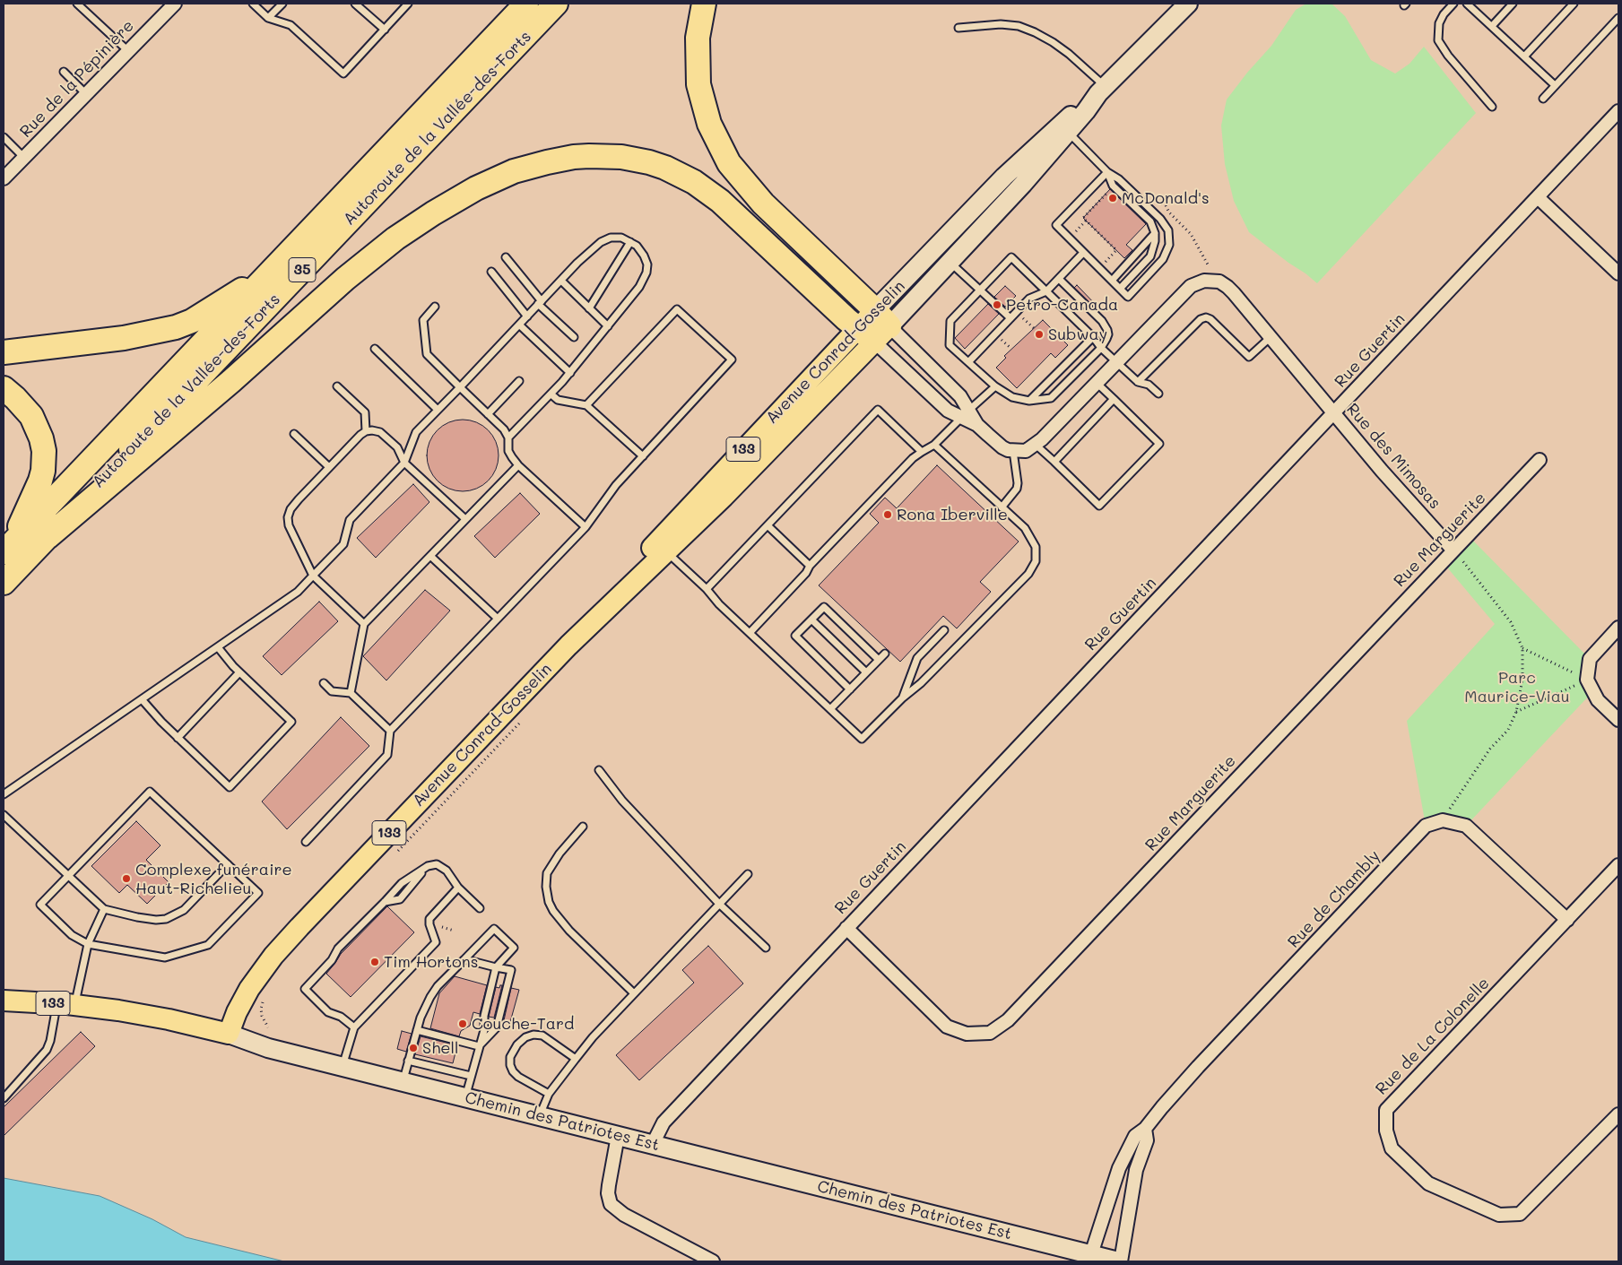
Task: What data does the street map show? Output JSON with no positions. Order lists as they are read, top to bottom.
{
  "streets": {
    "highway": ["Autoroute de la Vallée-des-Forts", "35"],
    "main road": ["Avenue Conrad-Gosselin", "133", "Chemin des Patriotes Est"],
    "street": [
      "Rue de la Pépinière",
      "Rue Guertin",
      "Rue des Mimosas",
      "Rue Marguerite",
      "Rue de Chambly",
      "Rue de La Colonelle"
    ]
  },
  "crossings": [
    ["Rue Guertin", "Rue des Mimosas"],
    ["Rue Guertin", "Rue Marguerite"],
    ["Rue Guertin", "Chemin des Patriotes Est"],
    ["Avenue Conrad-Gosselin", "Chemin des Patriotes Est"],
    ["Rue des Mimosas", "Rue Marguerite"],
    ["Rue de Chambly", "Chemin des Patriotes Est"]
  ],
  "parks": ["Parc Maurice-Viau"],
  "places": [
    "McDonald's",
    "Petro-Canada",
    "Subway",
    "Rona Iberville",
    "Complexe funéraire Haut-Richelieu",
    "Tim Hortons",
    "Couche-Tard",
    "Shell"
  ]
}
